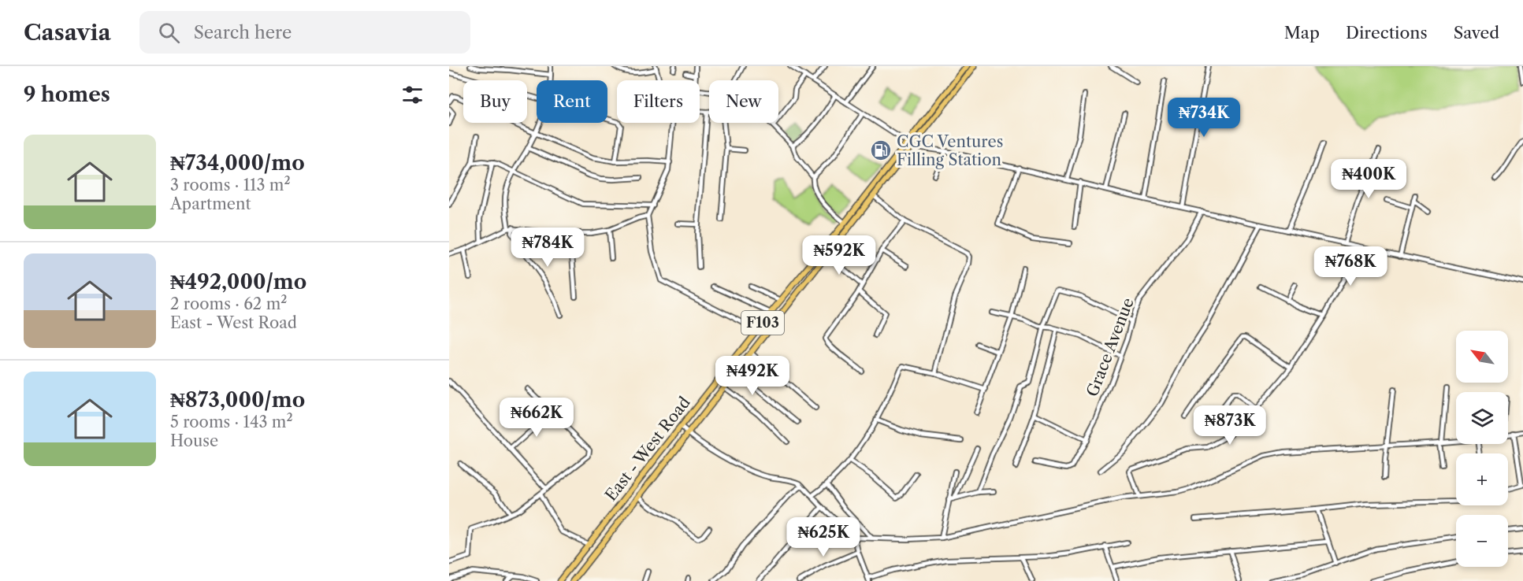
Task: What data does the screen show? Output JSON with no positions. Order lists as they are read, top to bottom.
{
  "streets": {
    "main road": ["F103", "East - West Road"],
    "street": ["Grace Avenue"]
  },
  "places": {
    "fuel station": ["CGC Ventures Filling Station"]
  },
  "north": "top left",
  "page": {
    "header": "Casavia",
    "search": "Search here",
    "nav": ["Map", "Directions", "Saved"],
    "heading": "9 homes",
    "chip": [
      "Buy",
      "Rent",
      "Filters",
      "New"
    ],
    "price": [
      "₦734K",
      "₦400K",
      "₦784K",
      "₦592K",
      "₦768K",
      "₦492K",
      "₦662K",
      "₦873K",
      "₦625K"
    ],
    "list": [
      {
        "name": "₦734,000/mo",
        "note": "3 rooms · 113 m² · Apartment"
      },
      {
        "name": "₦492,000/mo",
        "note": "2 rooms · 62 m² · East - West Road"
      },
      {
        "name": "₦873,000/mo",
        "note": "5 rooms · 143 m² · House"
      }
    ],
    "map_buttons": ["+", "−"]
  }
}
